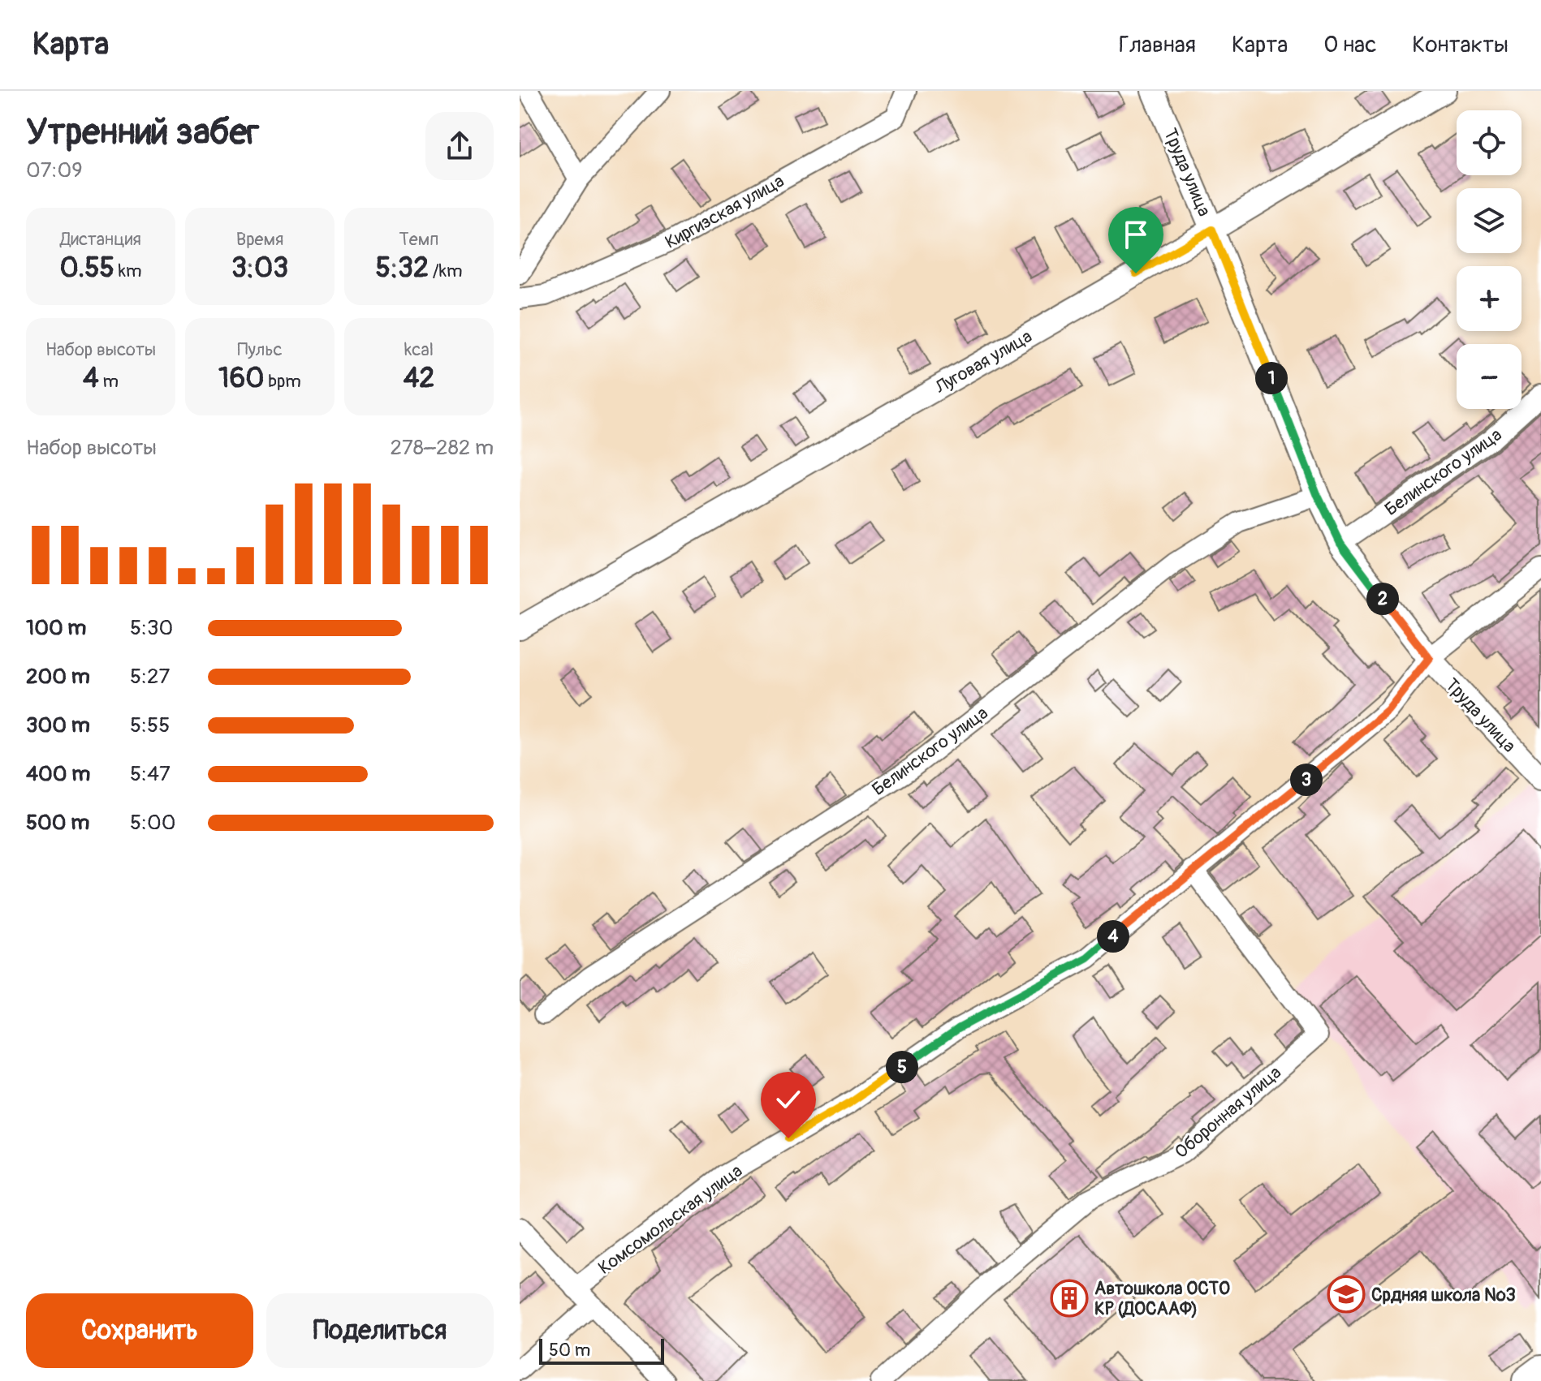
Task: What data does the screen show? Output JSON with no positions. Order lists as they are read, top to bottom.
{
  "streets": {
    "street": [
      "Труда улица",
      "Киргизская улица",
      "Луговая улица",
      "Белинского улица",
      "Оборонная улица",
      "Комсомольская улица"
    ]
  },
  "crossings": [
    ["Труда улица", "Луговая улица"],
    ["Труда улица", "Белинского улица"],
    ["Труда улица", "Комсомольская улица"],
    ["Оборонная улица", "Комсомольская улица"]
  ],
  "places": {
    "school or university": ["Срдняя школа №3"],
    "building": ["Автошкола ОСТО КР (ДОСААФ)"]
  },
  "scale_bar": "50 m",
  "page": {
    "header": "Карта",
    "nav": [
      "Главная",
      "Карта",
      "О нас",
      "Контакты"
    ],
    "heading": ["Утренний забег", "07:09"],
    "map_buttons": ["+", "−"],
    "stats": [
      ["Дистанция", "0.55 km"],
      ["Время", "3:03"],
      ["Темп", "5:32 /km"],
      ["Набор высоты", "4 m"],
      ["Пульс", "160 bpm"],
      ["kcal", "42"]
    ],
    "pins": [
      "1",
      "2",
      "3",
      "4",
      "5"
    ],
    "chart": ["Набор высоты", "278–282 m"],
    "list": [
      {
        "name": "100 m",
        "note": "5:30"
      },
      {
        "name": "200 m",
        "note": "5:27"
      },
      {
        "name": "300 m",
        "note": "5:55"
      },
      {
        "name": "400 m",
        "note": "5:47"
      },
      {
        "name": "500 m",
        "note": "5:00"
      }
    ],
    "buttons": ["Сохранить", "Поделиться"],
    "scale": "50 m"
  }
}
